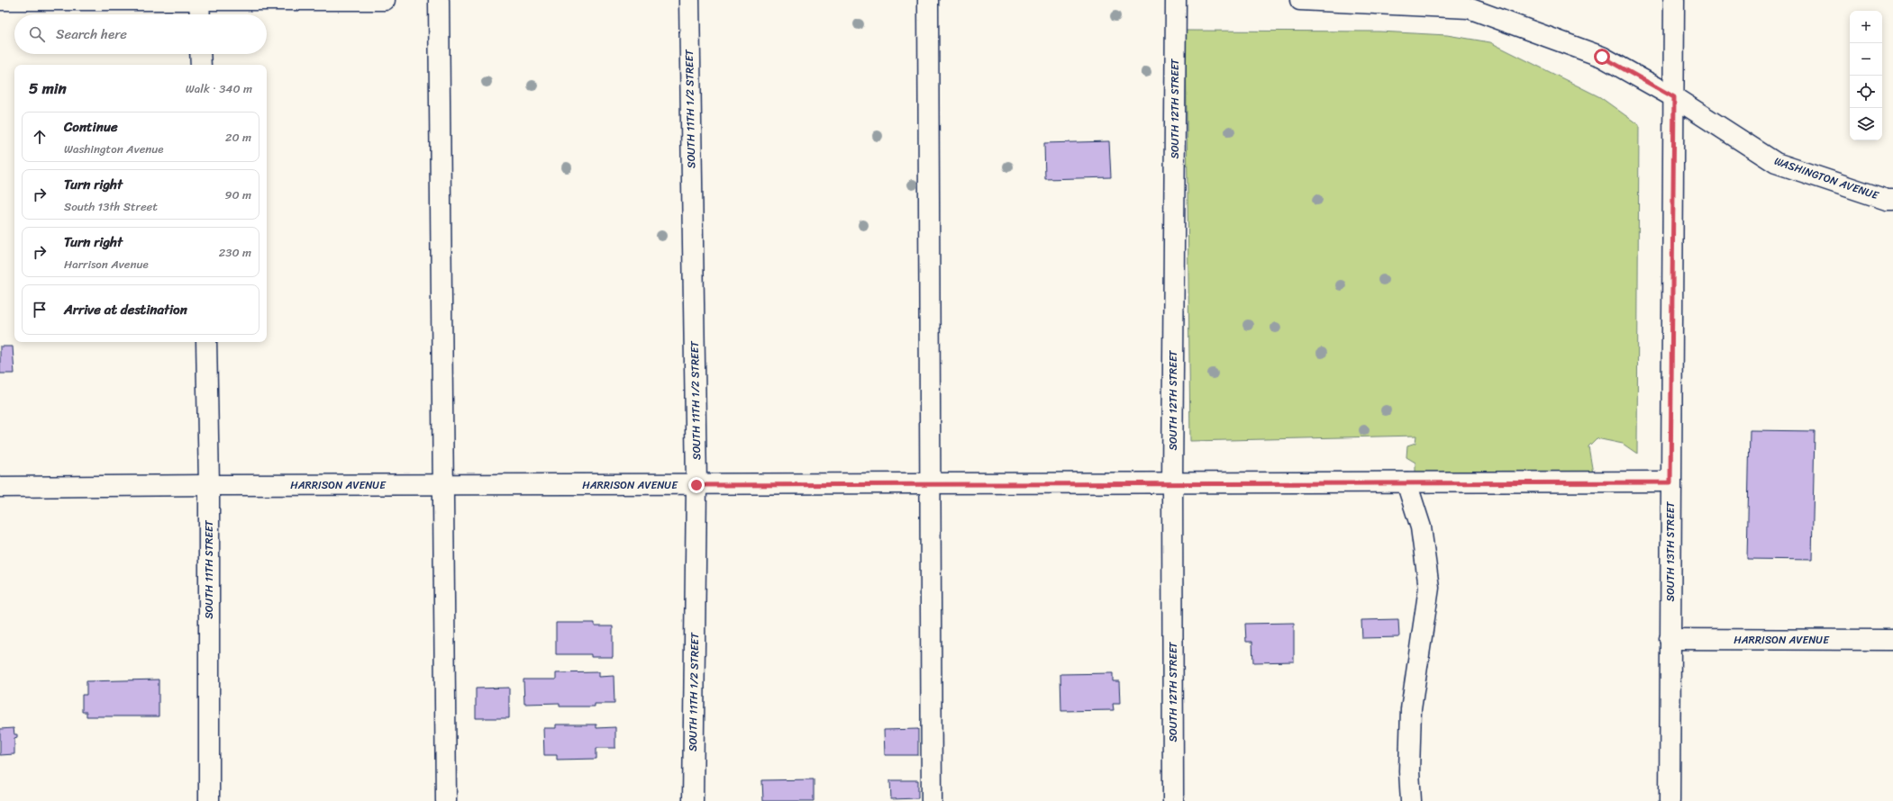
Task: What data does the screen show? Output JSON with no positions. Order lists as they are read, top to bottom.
{
  "streets": {
    "street": [
      "SOUTH 11TH 1/2 STREET",
      "SOUTH 12TH STREET",
      "WASHINGTON AVENUE",
      "HARRISON AVENUE",
      "SOUTH 13TH STREET",
      "SOUTH 11TH STREET"
    ]
  },
  "crossings": [
    ["SOUTH 11TH 1/2 STREET", "HARRISON AVENUE"],
    ["SOUTH 12TH STREET", "HARRISON AVENUE"],
    ["WASHINGTON AVENUE", "SOUTH 13TH STREET"],
    ["HARRISON AVENUE", "SOUTH 13TH STREET"],
    ["HARRISON AVENUE", "SOUTH 11TH STREET"]
  ],
  "page": {
    "map_buttons": ["+", "−"],
    "search": "Search here",
    "heading": ["5 min", "Walk · 340 m"],
    "list": [
      ["Continue", "Washington Avenue", "20 m"],
      ["Turn right", "South 13th Street", "90 m"],
      ["Turn right", "Harrison Avenue", "230 m"],
      "Arrive at destination"
    ]
  }
}
